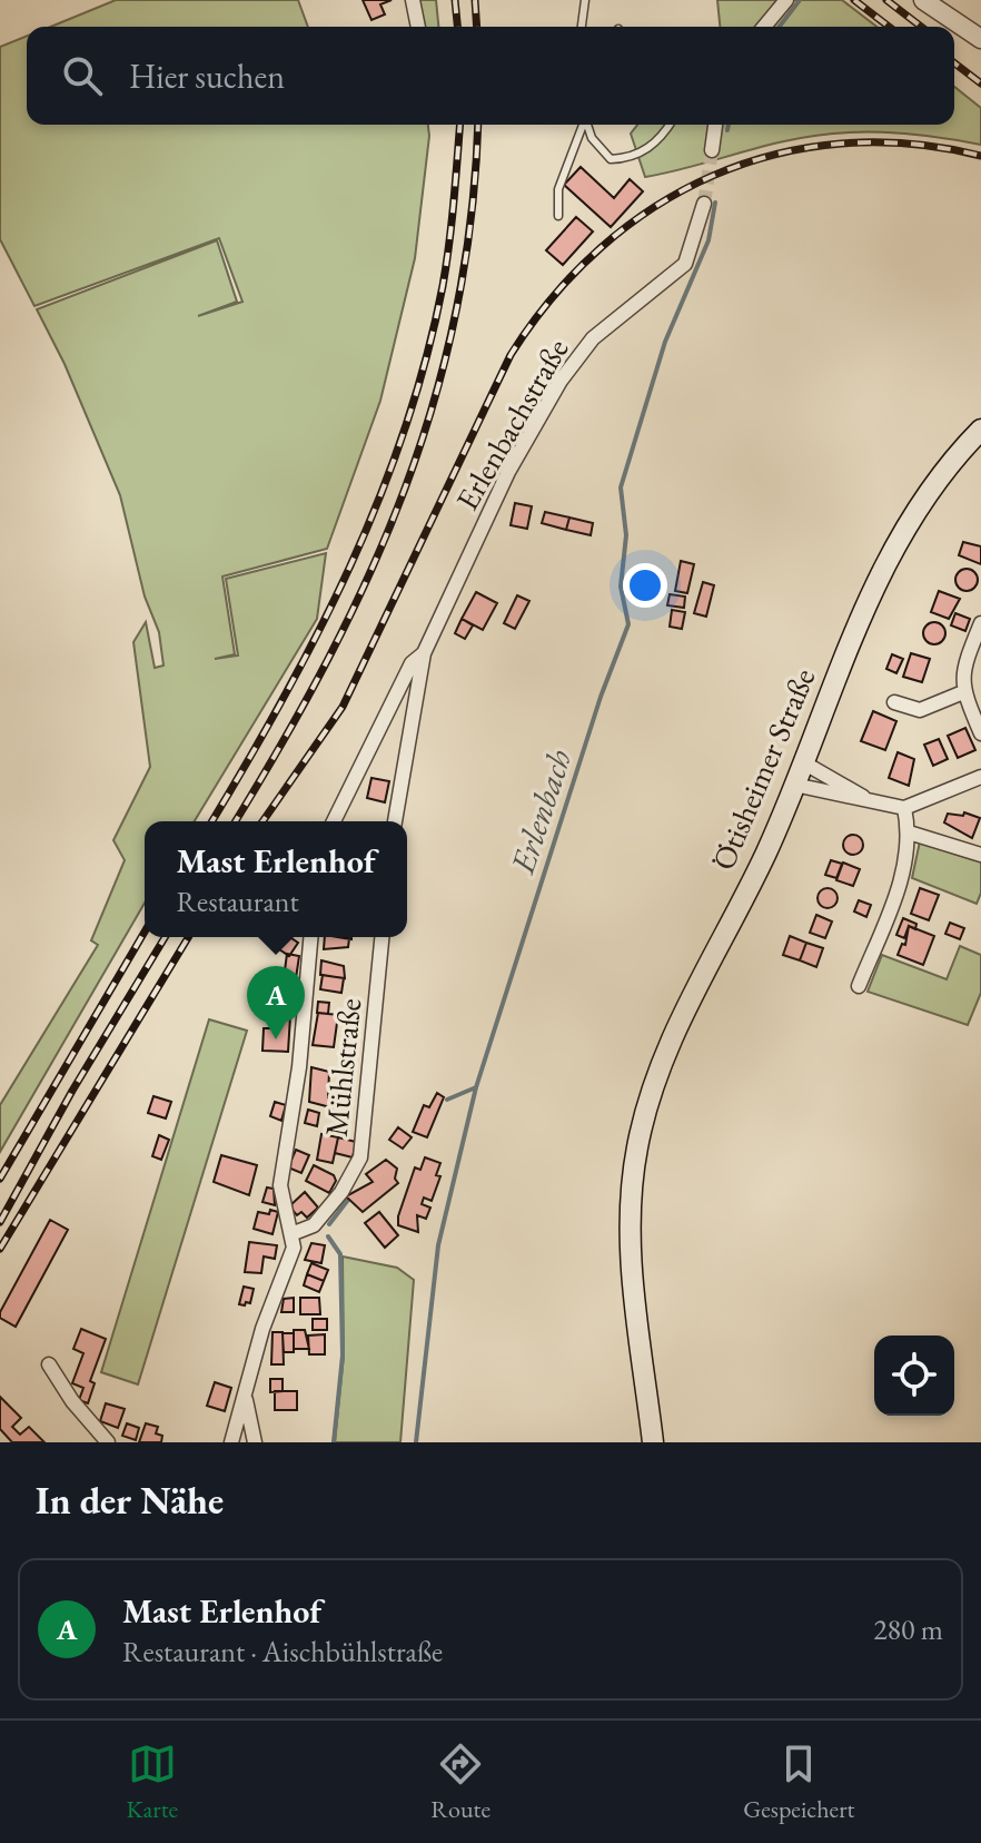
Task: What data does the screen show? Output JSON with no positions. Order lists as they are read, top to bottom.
{
  "streets": {
    "main road": ["Ötisheimer Straße"],
    "street": ["Erlenbachstraße", "Mühlstraße"]
  },
  "water": ["Erlenbach"],
  "page": {
    "search": "Hier suchen",
    "popup": ["Mast Erlenhof", "Restaurant"],
    "pins": "A",
    "heading": "In der Nähe",
    "list": [
      {
        "mark": "A",
        "name": "Mast Erlenhof",
        "note": "Restaurant · Aischbühlstraße",
        "value": "280 m"
      }
    ],
    "nav": ["Karte", "Route", "Gespeichert"]
  }
}
